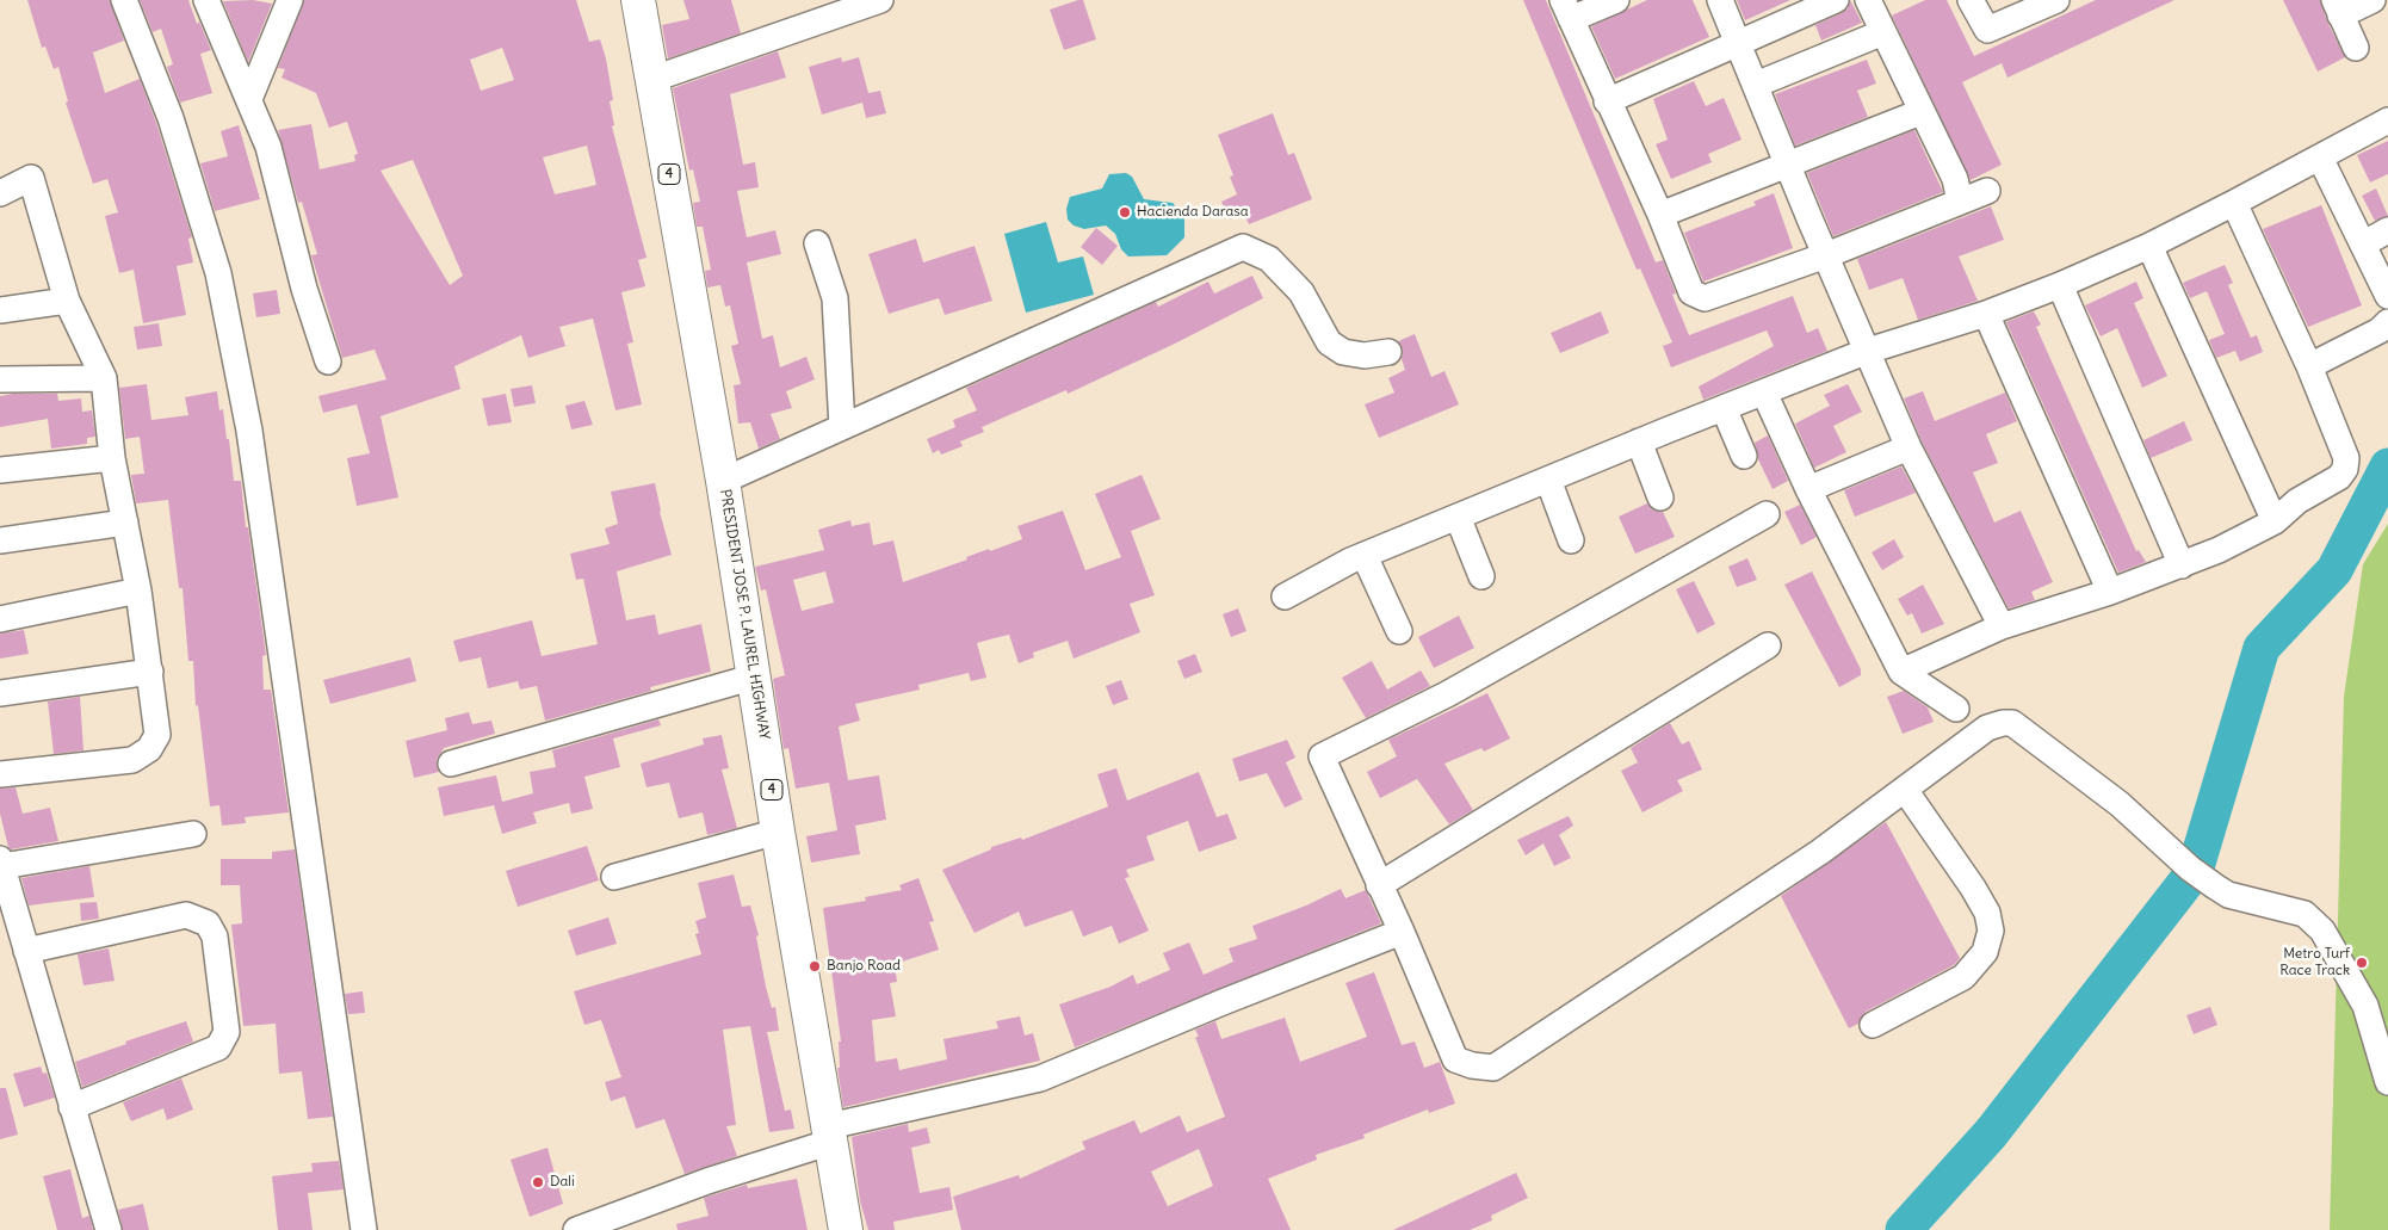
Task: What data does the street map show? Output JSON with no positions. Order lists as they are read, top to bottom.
{
  "streets": {
    "highway": ["4", "PRESIDENT JOSE P. LAUREL HIGHWAY"]
  },
  "places": [
    "Hacienda Darasa",
    "Metro Turf Race Track",
    "Banjo Road",
    "Dali"
  ]
}
